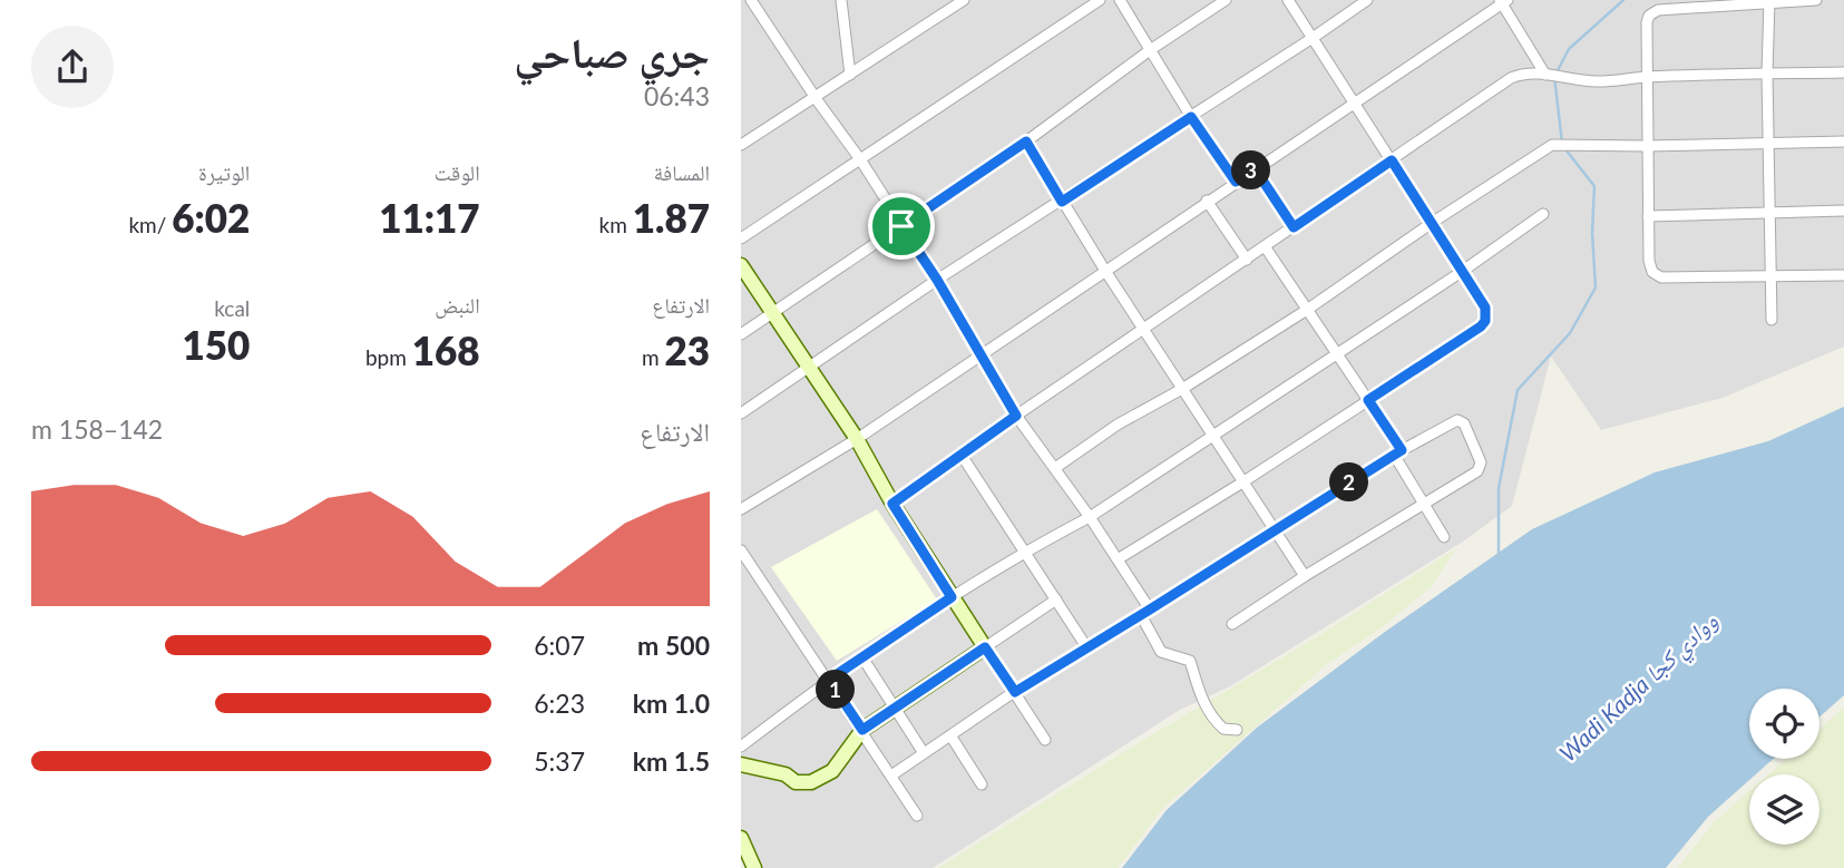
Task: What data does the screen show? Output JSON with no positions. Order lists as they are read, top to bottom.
{
  "water": ["Wadi Kadja ووادي كجا"],
  "page": {
    "heading": ["جري صباحي", "06:43"],
    "stats": [
      ["المسافة", "1.87 km"],
      ["الوقت", "11:17"],
      ["الوتيرة", "6:02 /km"],
      ["الارتفاع", "23 m"],
      ["النبض", "168 bpm"],
      ["kcal", "150"]
    ],
    "pins": ["3", "2", "1"],
    "chart": ["الارتفاع", "142–158 m"],
    "list": [
      {
        "name": "500 m",
        "note": "6:07"
      },
      {
        "name": "1.0 km",
        "note": "6:23"
      },
      {
        "name": "1.5 km",
        "note": "5:37"
      }
    ]
  }
}
